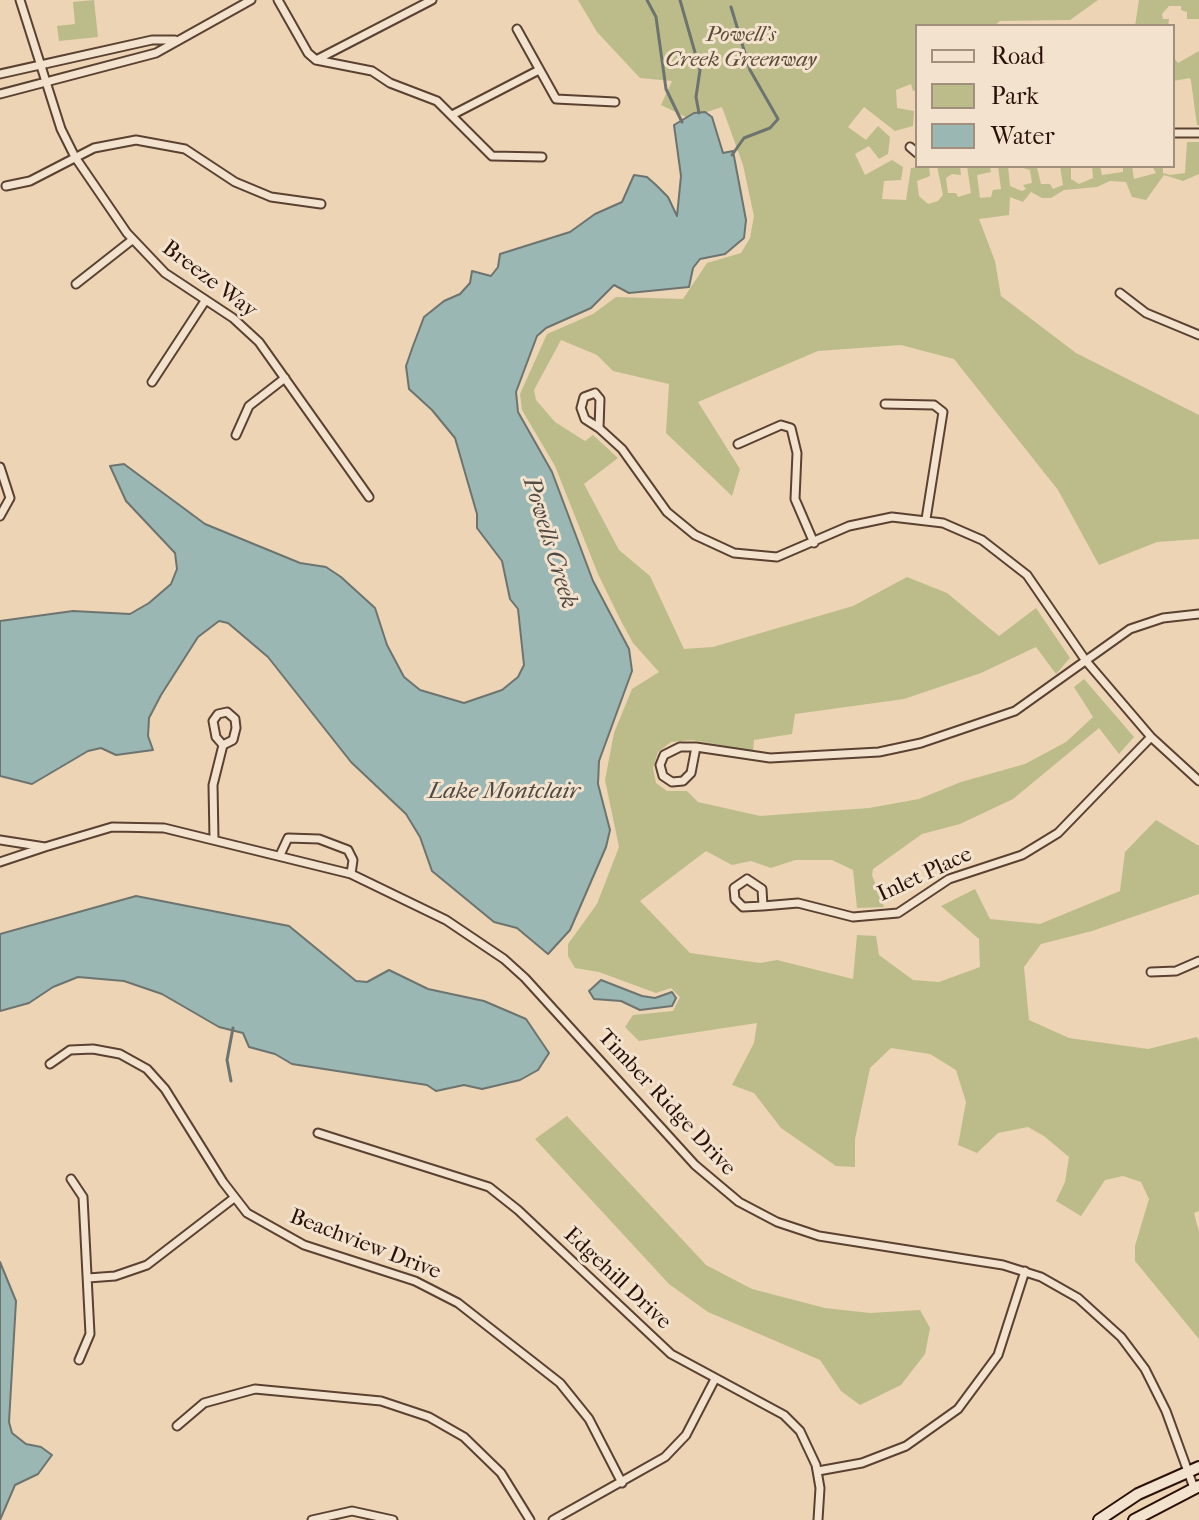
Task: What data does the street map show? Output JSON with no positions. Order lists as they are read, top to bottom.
{
  "streets": {
    "street": [
      "Breeze Way",
      "Inlet Place",
      "Timber Ridge Drive",
      "Beachview Drive",
      "Edgehill Drive"
    ]
  },
  "water": ["Powells Creek", "Lake Montclair"],
  "parks": ["Powell's Creek Greenway"],
  "legend": ["Road", "Park", "Water"]
}
